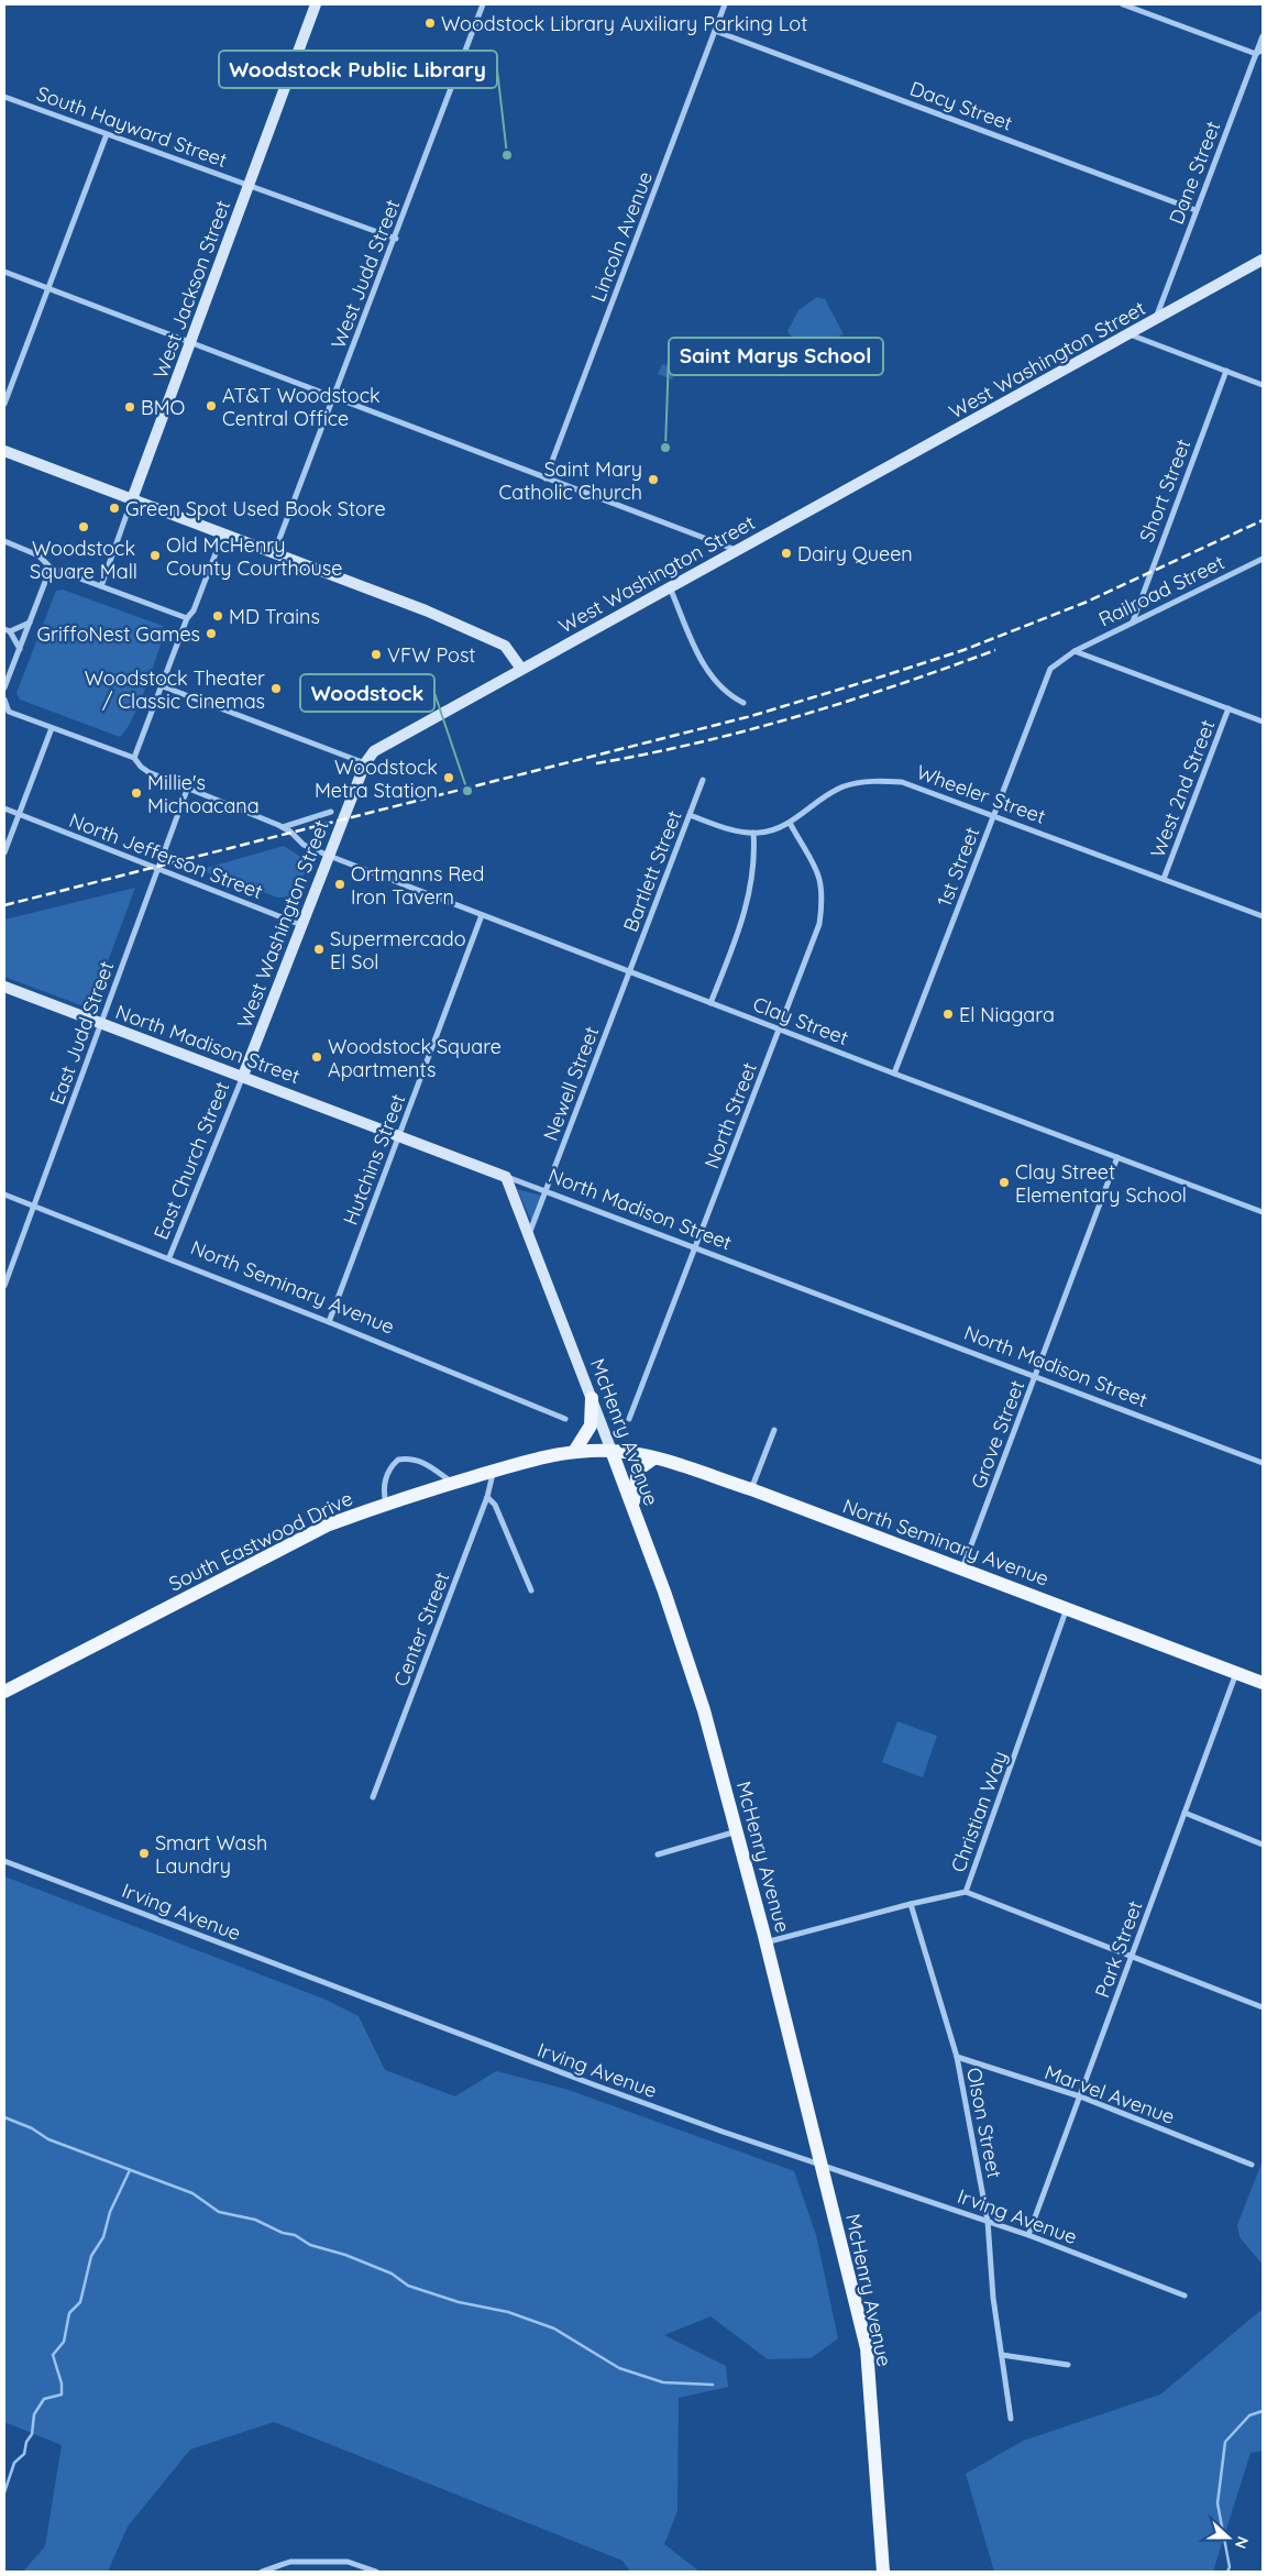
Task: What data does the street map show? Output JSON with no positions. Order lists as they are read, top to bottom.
{
  "streets": {
    "main road": [
      "West Jackson Street",
      "West Washington Street",
      "North Madison Street",
      "North Seminary Avenue",
      "McHenry Avenue",
      "South Eastwood Drive"
    ],
    "street": [
      "Dacy Street",
      "South Hayward Street",
      "Dane Street",
      "Lincoln Avenue",
      "West Judd Street",
      "Short Street",
      "Railroad Street",
      "West 2nd Street",
      "Wheeler Street",
      "North Jefferson Street",
      "1st Street",
      "Bartlett Street",
      "Clay Street",
      "East Judd Street",
      "Newell Street",
      "North Street",
      "Hutchins Street",
      "East Church Street",
      "Grove Street",
      "Center Street",
      "Christian Way",
      "Irving Avenue",
      "Park Street",
      "Marvel Avenue",
      "Olson Street"
    ]
  },
  "crossings": [
    ["Dacy Street", "Dane Street"],
    ["Dacy Street", "Lincoln Avenue"],
    ["South Hayward Street", "West Judd Street"],
    ["South Hayward Street", "West Jackson Street"],
    ["Dane Street", "West Washington Street"],
    ["West Washington Street", "North Jefferson Street"],
    ["West Washington Street", "Clay Street"],
    ["West Washington Street", "North Madison Street"],
    ["West Washington Street", "East Church Street"],
    ["Short Street", "Railroad Street"],
    ["Railroad Street", "1st Street"],
    ["West 2nd Street", "Wheeler Street"],
    ["Wheeler Street", "1st Street"],
    ["Wheeler Street", "Bartlett Street"],
    ["Wheeler Street", "North Street"],
    ["North Jefferson Street", "East Judd Street"],
    ["1st Street", "Clay Street"],
    ["Bartlett Street", "Clay Street"],
    ["Bartlett Street", "Newell Street"],
    ["Clay Street", "East Judd Street"],
    ["Clay Street", "Newell Street"],
    ["Clay Street", "North Street"],
    ["Clay Street", "Hutchins Street"],
    ["Clay Street", "Grove Street"],
    ["East Judd Street", "North Madison Street"],
    ["East Judd Street", "North Seminary Avenue"],
    ["North Madison Street", "Newell Street"],
    ["North Madison Street", "North Street"],
    ["North Madison Street", "Hutchins Street"],
    ["North Madison Street", "East Church Street"],
    ["North Madison Street", "McHenry Avenue"],
    ["North Madison Street", "Grove Street"],
    ["Newell Street", "McHenry Avenue"],
    ["Hutchins Street", "North Seminary Avenue"],
    ["East Church Street", "North Seminary Avenue"],
    ["North Seminary Avenue", "McHenry Avenue"],
    ["North Seminary Avenue", "Grove Street"],
    ["North Seminary Avenue", "South Eastwood Drive"],
    ["North Seminary Avenue", "Christian Way"],
    ["North Seminary Avenue", "Park Street"],
    ["McHenry Avenue", "South Eastwood Drive"],
    ["McHenry Avenue", "Christian Way"],
    ["McHenry Avenue", "Irving Avenue"],
    ["South Eastwood Drive", "Center Street"],
    ["Christian Way", "Olson Street"],
    ["Irving Avenue", "Park Street"],
    ["Irving Avenue", "Olson Street"],
    ["Park Street", "Marvel Avenue"],
    ["Marvel Avenue", "Olson Street"]
  ],
  "places": [
    "Woodstock Library Auxiliary Parking Lot",
    "Woodstock Public Library",
    "AT&T Woodstock Central Office",
    "BMO",
    "Saint Marys School",
    "Saint Mary Catholic Church",
    "Green Spot Used Book Store",
    "Woodstock Square Mall",
    "Dairy Queen",
    "Old McHenry County Courthouse",
    "MD Trains",
    "GriffoNest Games",
    "VFW Post",
    "Woodstock Theater / Classic Cinemas",
    "Woodstock Metra Station",
    "Woodstock",
    "Millie's Michoacana",
    "Ortmanns Red Iron Tavern",
    "Supermercado El Sol",
    "El Niagara",
    "Woodstock Square Apartments",
    "Clay Street Elementary School",
    "Smart Wash Laundry"
  ],
  "north": "right"
}
